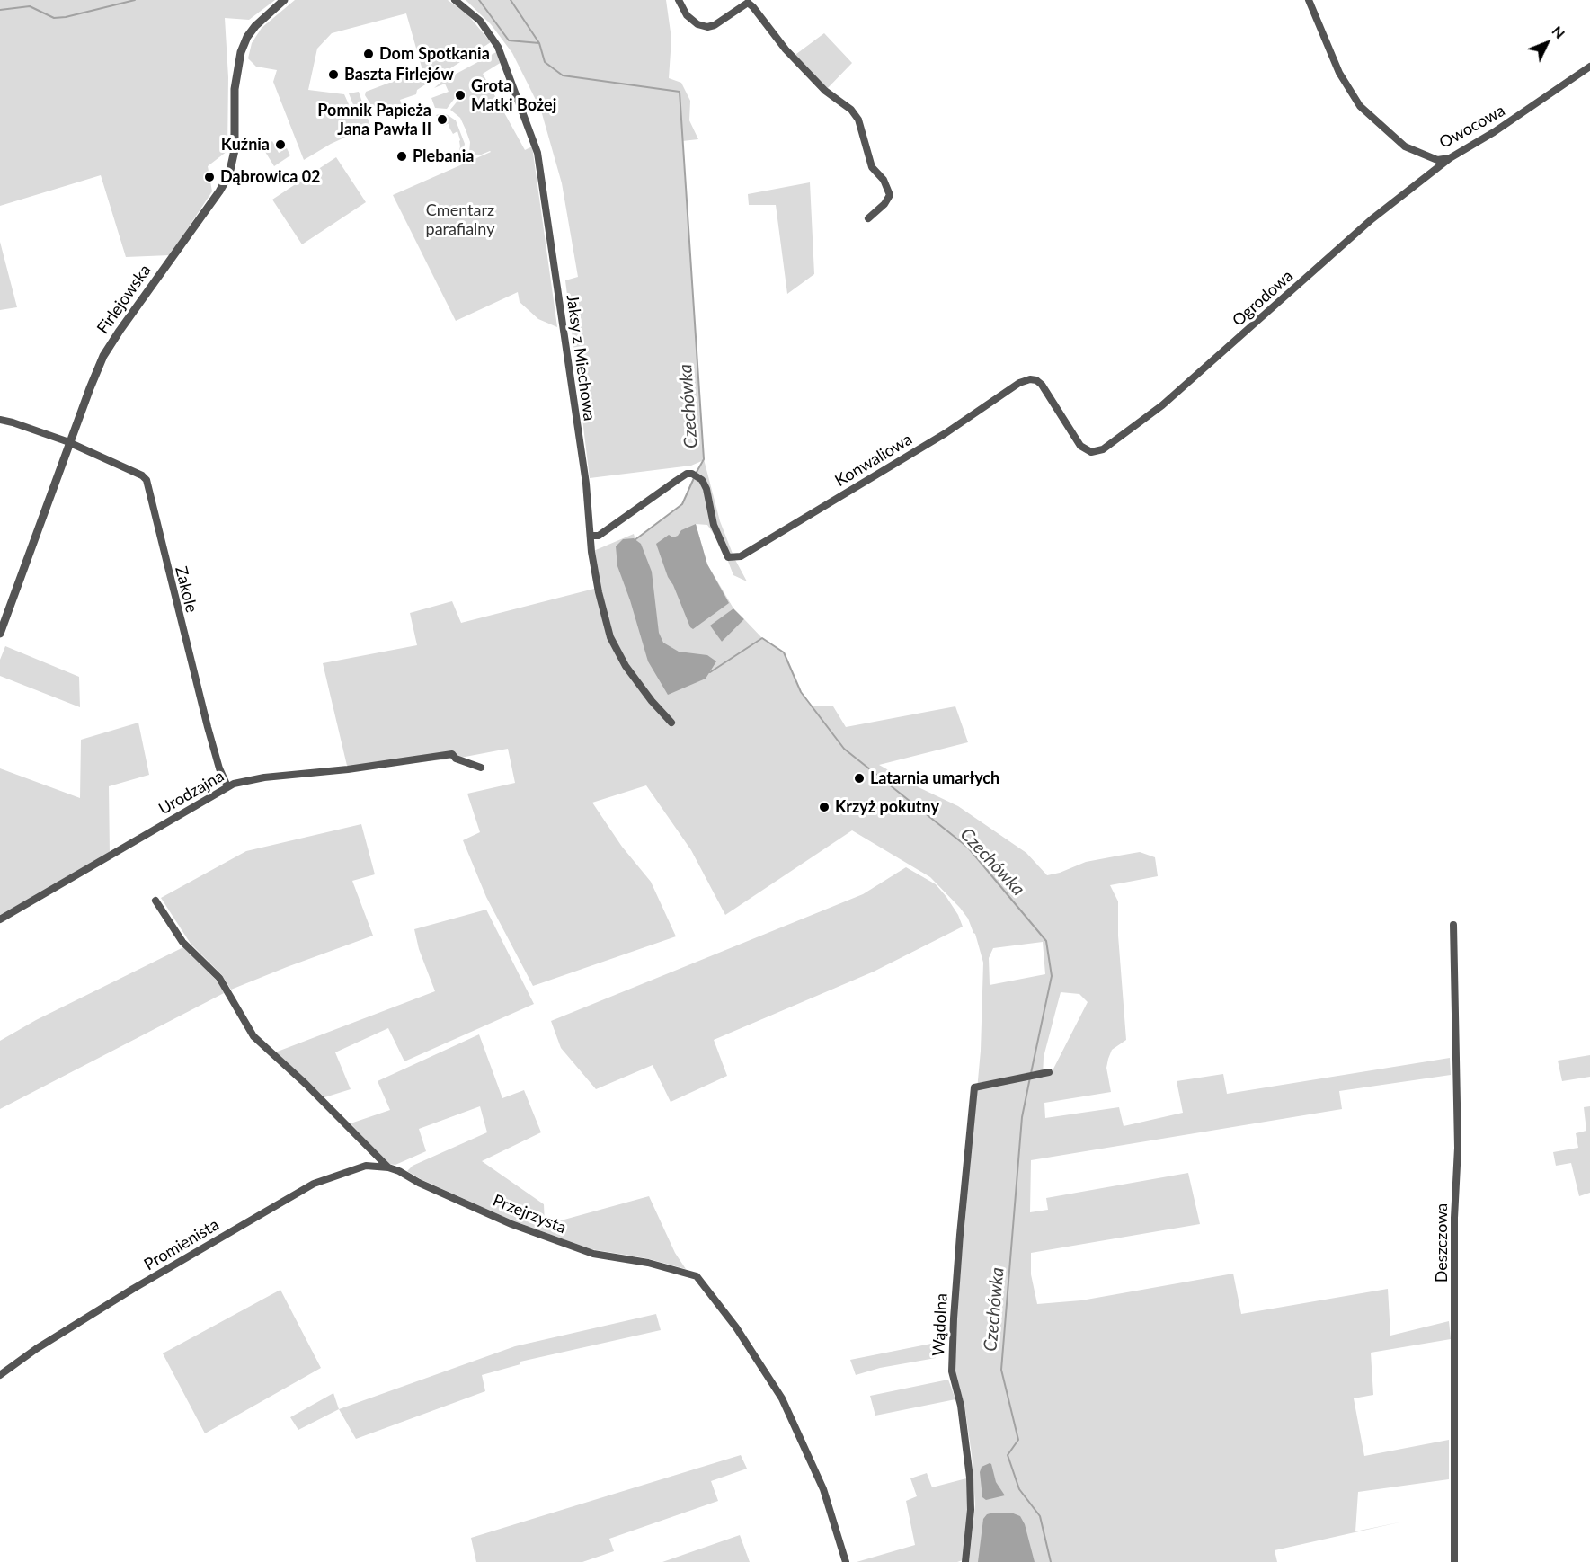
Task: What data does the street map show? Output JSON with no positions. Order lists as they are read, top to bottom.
{
  "streets": {
    "street": [
      "Owocowa",
      "Ogrodowa",
      "Firlejowska",
      "Jaksy z Miechowa",
      "Konwaliowa",
      "Zakole",
      "Urodzajna",
      "Przejrzysta",
      "Deszczowa",
      "Promienista",
      "Wądolna"
    ]
  },
  "crossings": [
    ["Owocowa", "Ogrodowa"],
    ["Ogrodowa", "Konwaliowa"],
    ["Firlejowska", "Zakole"],
    ["Jaksy z Miechowa", "Konwaliowa"],
    ["Zakole", "Urodzajna"],
    ["Przejrzysta", "Promienista"]
  ],
  "water": ["Czechówka"],
  "parks": ["Cmentarz parafialny"],
  "places": [
    "Dom Spotkania",
    "Baszta Firlejów",
    "Grota Matki Bożej",
    "Pomnik Papieża Jana Pawła II",
    "Kuźnia",
    "Plebania",
    "Dąbrowica 02",
    "Latarnia umarłych",
    "Krzyż pokutny"
  ],
  "north": "top right"
}
